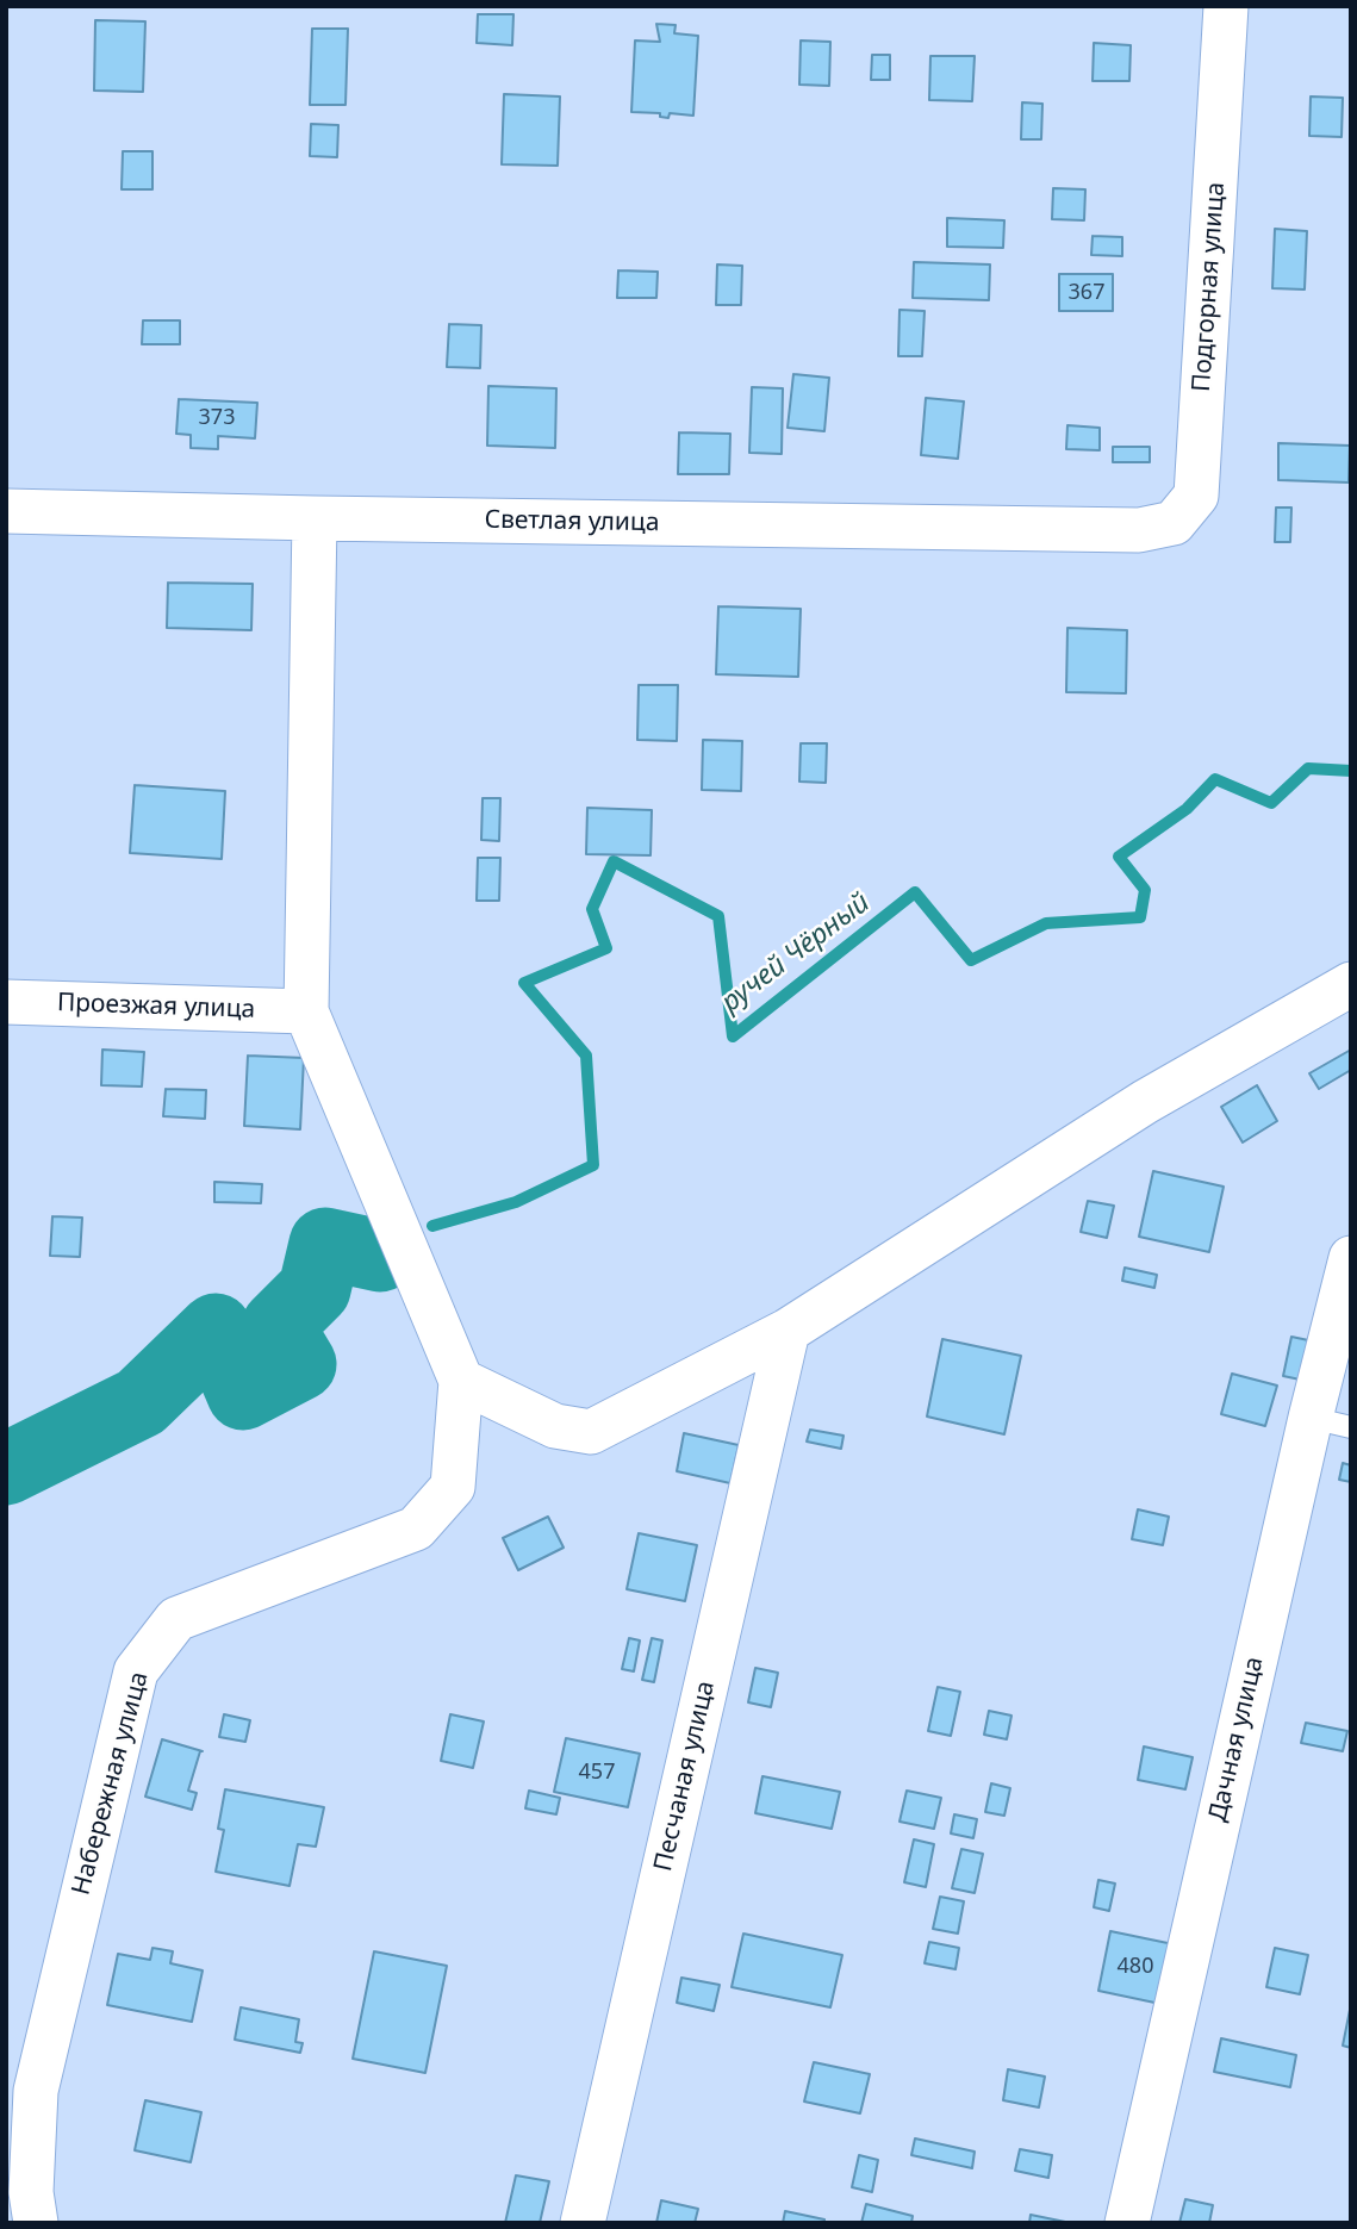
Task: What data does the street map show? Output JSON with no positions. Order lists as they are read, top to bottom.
{
  "streets": {
    "street": [
      "Подгорная улица",
      "Светлая улица",
      "Проезжая улица",
      "Дачная улица",
      "Песчаная улица",
      "Набережная улица"
    ]
  },
  "crossings": [
    ["Подгорная улица", "Светлая улица"]
  ],
  "water": ["ручей Чёрный"],
  "house_numbers": [
    "367",
    "373",
    "457",
    "480"
  ]
}
